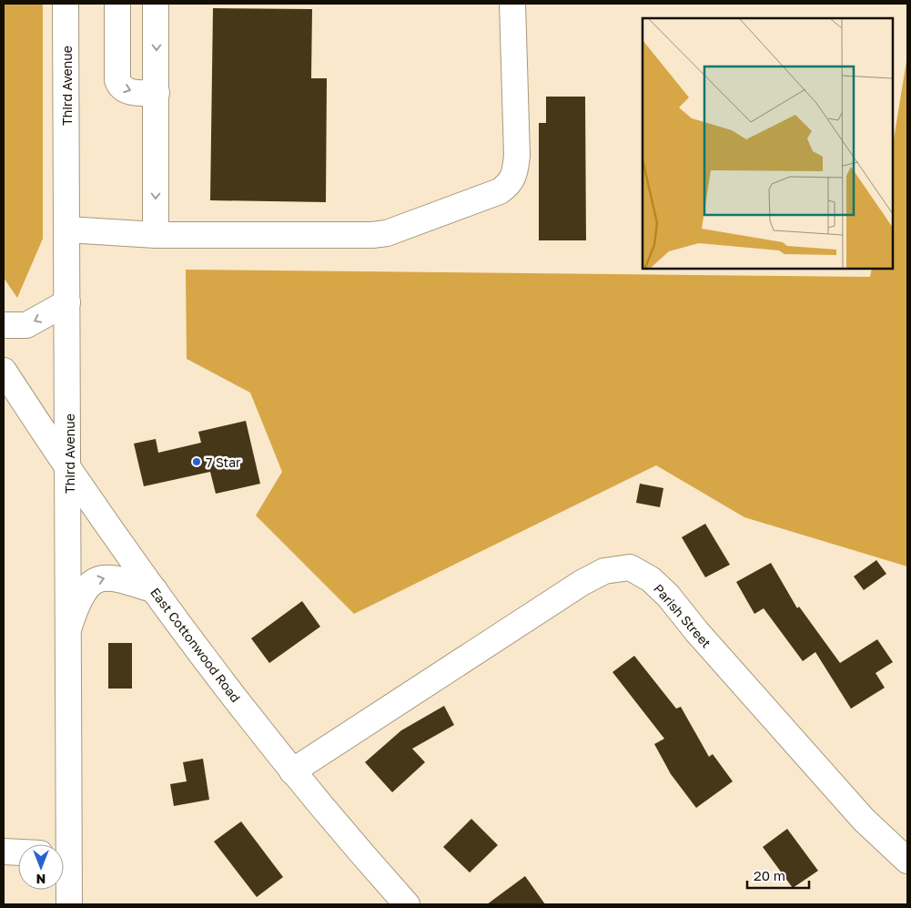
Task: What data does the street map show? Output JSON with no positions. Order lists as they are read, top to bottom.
{
  "streets": {
    "street": ["Third Avenue", "Parish Street", "East Cottonwood Road"]
  },
  "crossings": [
    ["Third Avenue", "East Cottonwood Road"],
    ["Parish Street", "East Cottonwood Road"]
  ],
  "places": ["7 Star"],
  "scale_bar": "20 m",
  "north": "bottom"
}
